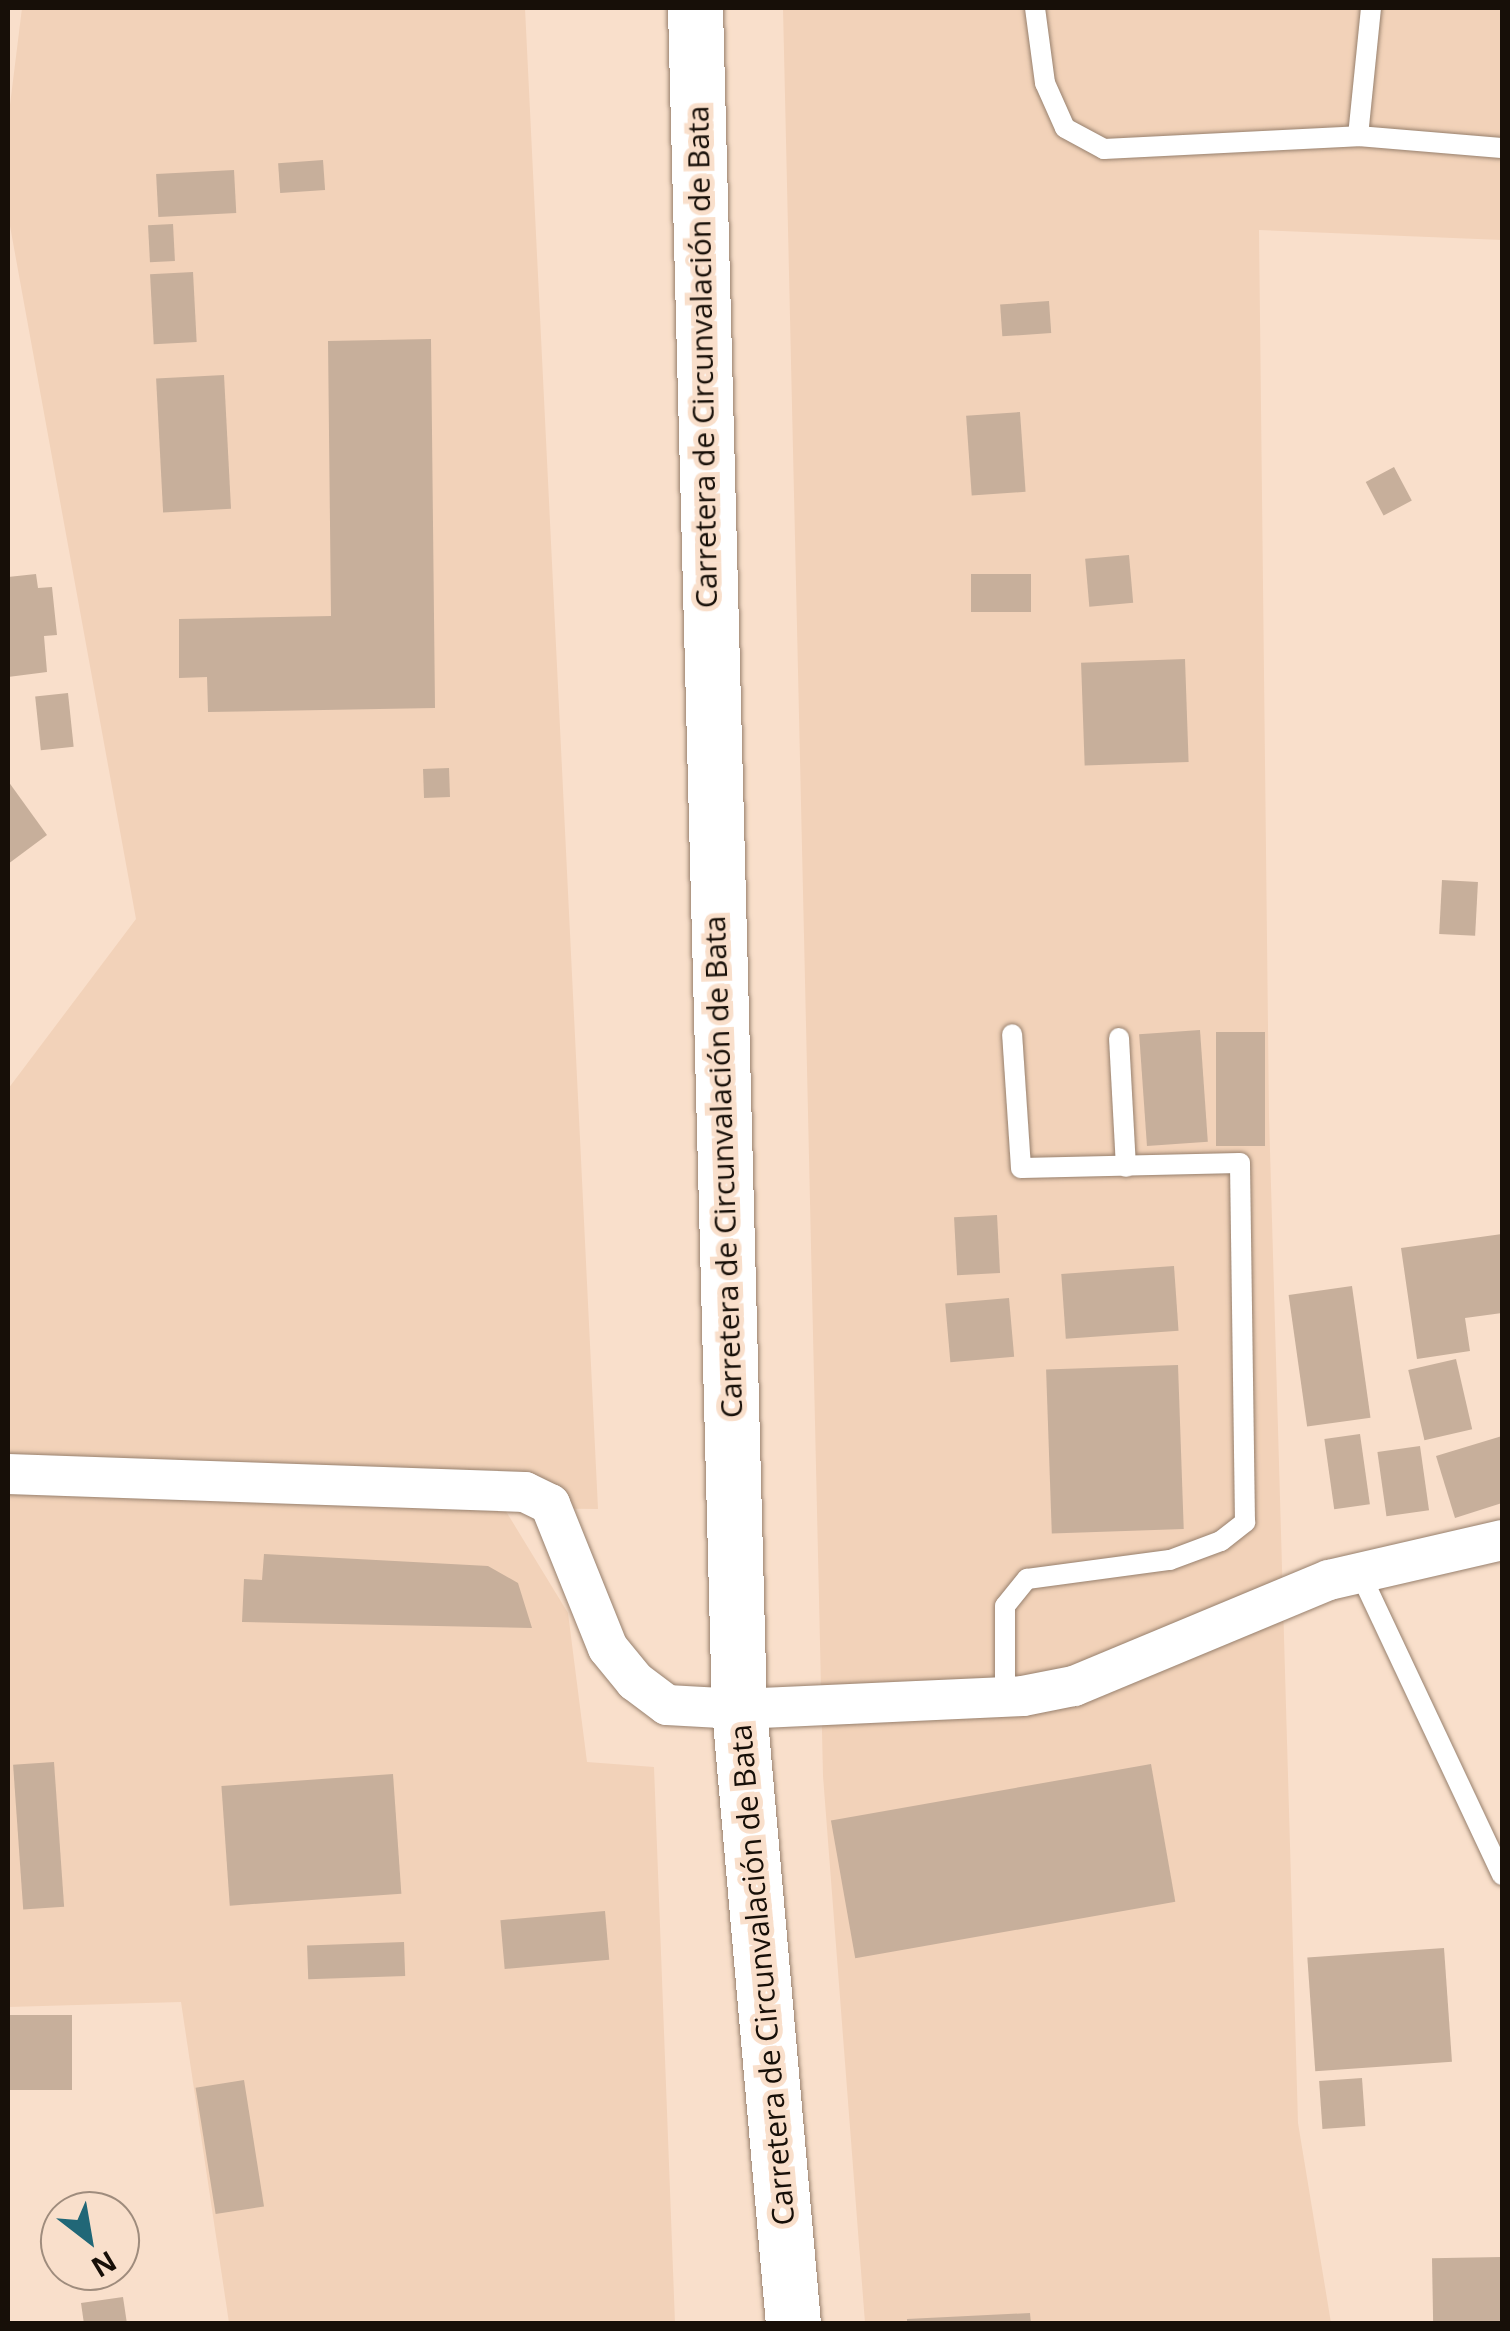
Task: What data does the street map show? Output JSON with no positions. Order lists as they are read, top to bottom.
{
  "streets": {
    "main road": ["Carretera de Circunvalación de Bata"]
  },
  "north": "bottom right"
}
